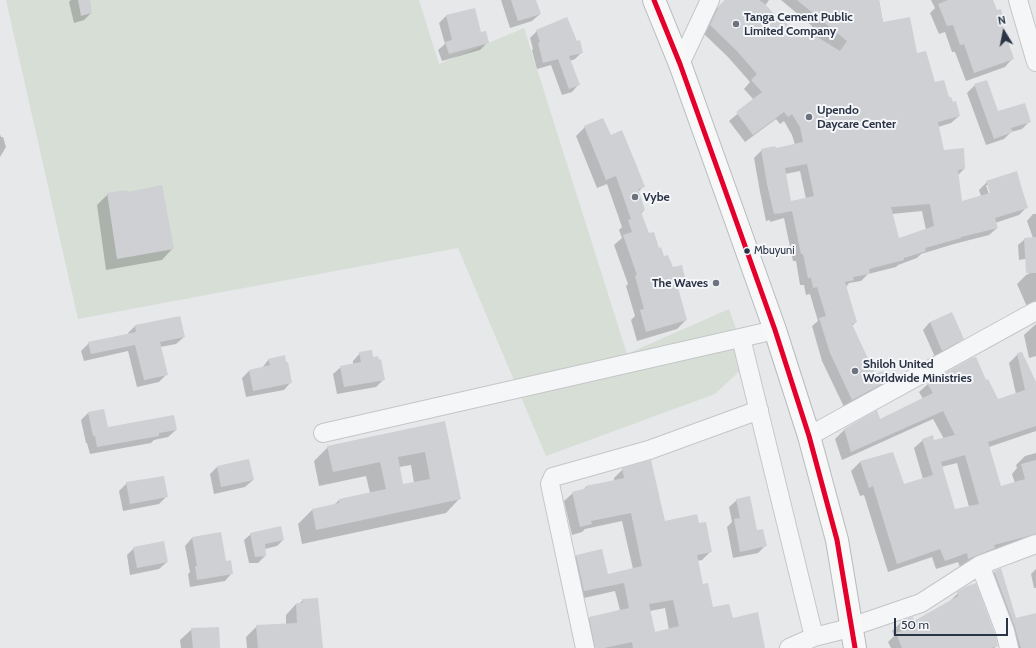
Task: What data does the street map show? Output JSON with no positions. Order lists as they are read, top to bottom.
{
  "places": [
    "Tanga Cement Public Limited Company",
    "Upendo Daycare Center",
    "Vybe",
    "Mbuyuni",
    "The Waves",
    "Shiloh United Worldwide Ministries"
  ],
  "scale_bar": "50 m",
  "north": "top"
}
